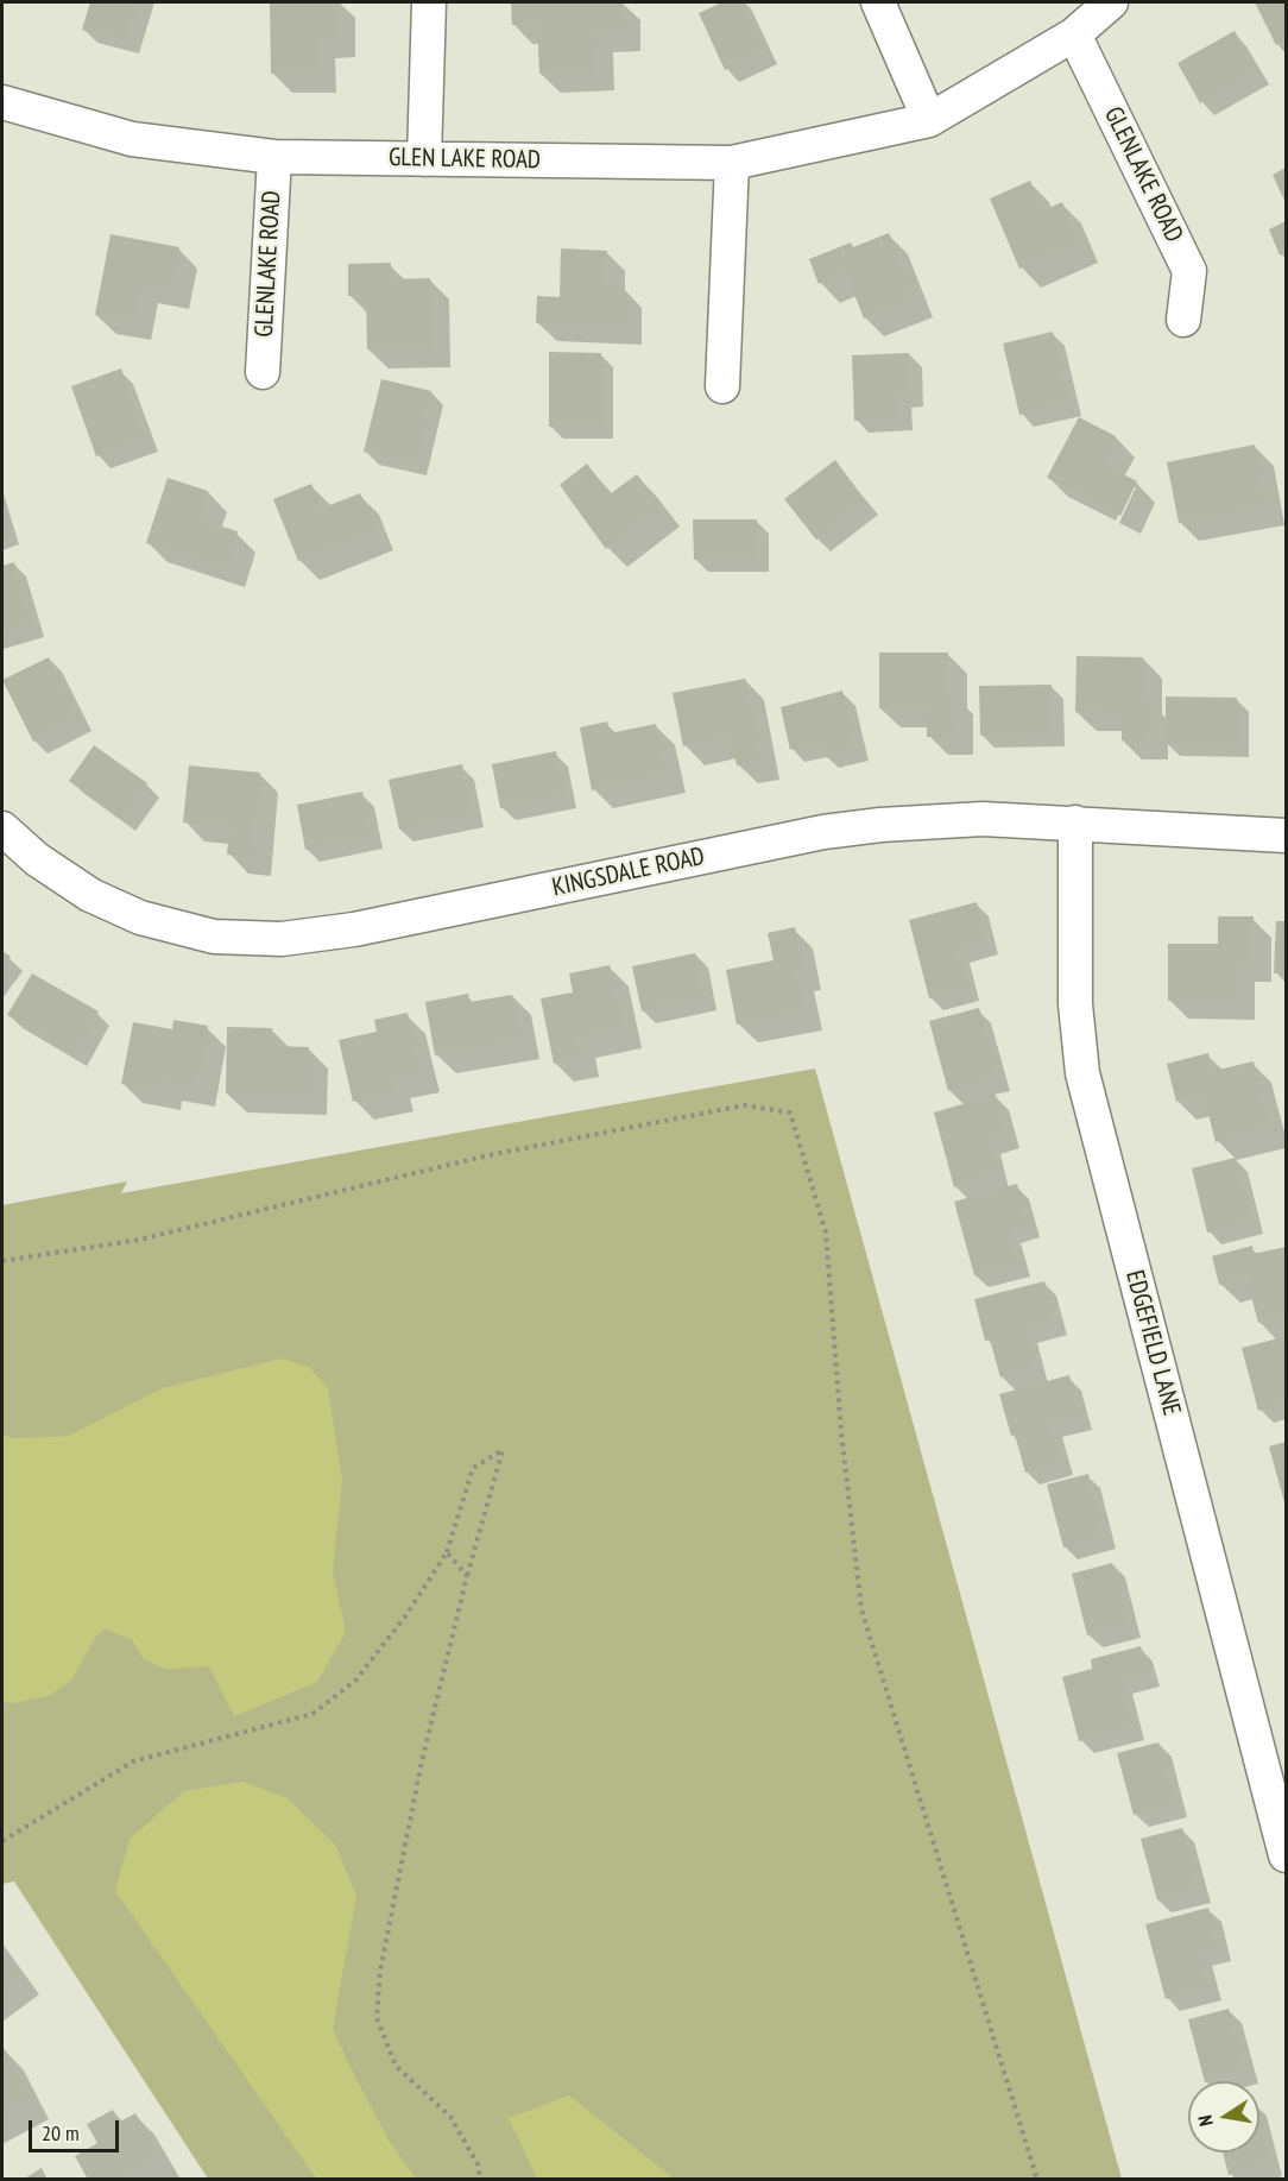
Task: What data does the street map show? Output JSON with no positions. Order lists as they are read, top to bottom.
{
  "streets": {
    "street": [
      "GLEN LAKE ROAD",
      "GLENLAKE ROAD",
      "KINGSDALE ROAD",
      "EDGEFIELD LANE"
    ]
  },
  "crossings": [
    ["GLEN LAKE ROAD", "GLENLAKE ROAD"],
    ["KINGSDALE ROAD", "EDGEFIELD LANE"]
  ],
  "scale_bar": "20 m",
  "north": "left"
}
